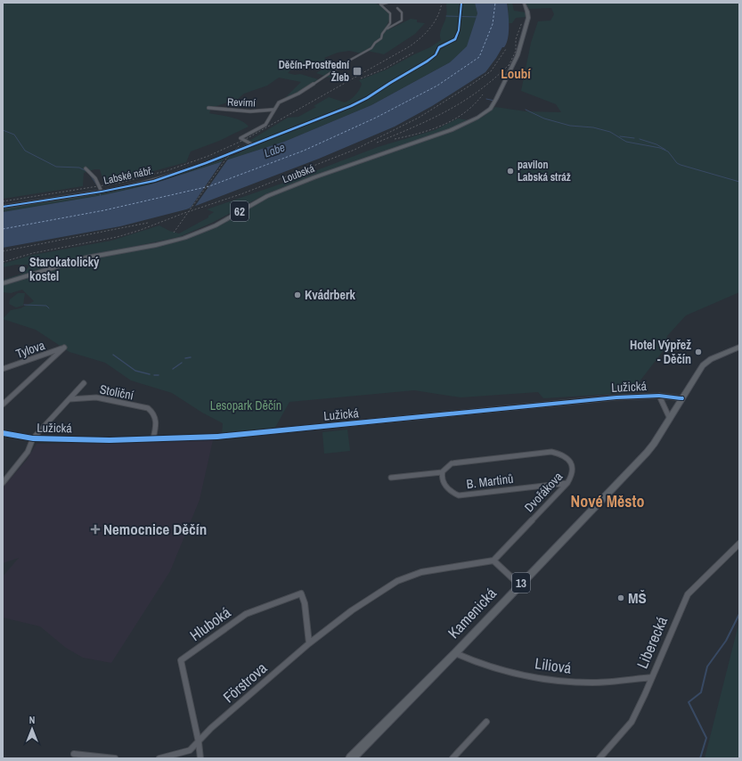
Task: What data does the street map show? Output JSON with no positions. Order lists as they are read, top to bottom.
{
  "streets": {
    "main road": [
      "Loubská",
      "62",
      "13",
      "Kamenická"
    ],
    "street": [
      "Revírní",
      "Labské nábř.",
      "Tylova",
      "Lužická",
      "Stoliční",
      "B. Martinů",
      "Dvořákova",
      "Hluboká",
      "Liberecká",
      "Liliová",
      "Förstrova"
    ]
  },
  "crossings": [
    ["Revírní", "Labské nábř."],
    ["Lužická", "Stoliční"],
    ["Lužická", "Kamenická"],
    ["B. Martinů", "Dvořákova"],
    ["Kamenická", "Liliová"],
    ["Hluboká", "Förstrova"],
    ["Liberecká", "Liliová"]
  ],
  "districts": ["Loubí", "Nové Město"],
  "water": ["Labe"],
  "parks": ["Lesopark Děčín"],
  "places": {
    "transit": ["Děčín-Prostřední Žleb"],
    "other": [
      "pavilon Labská stráž",
      "Starokatolický kostel",
      "Kvádrberk",
      "Hotel Výpřež - Děčín",
      "MŠ"
    ],
    "health": ["Nemocnice Děčín"]
  },
  "north": "top"
}
